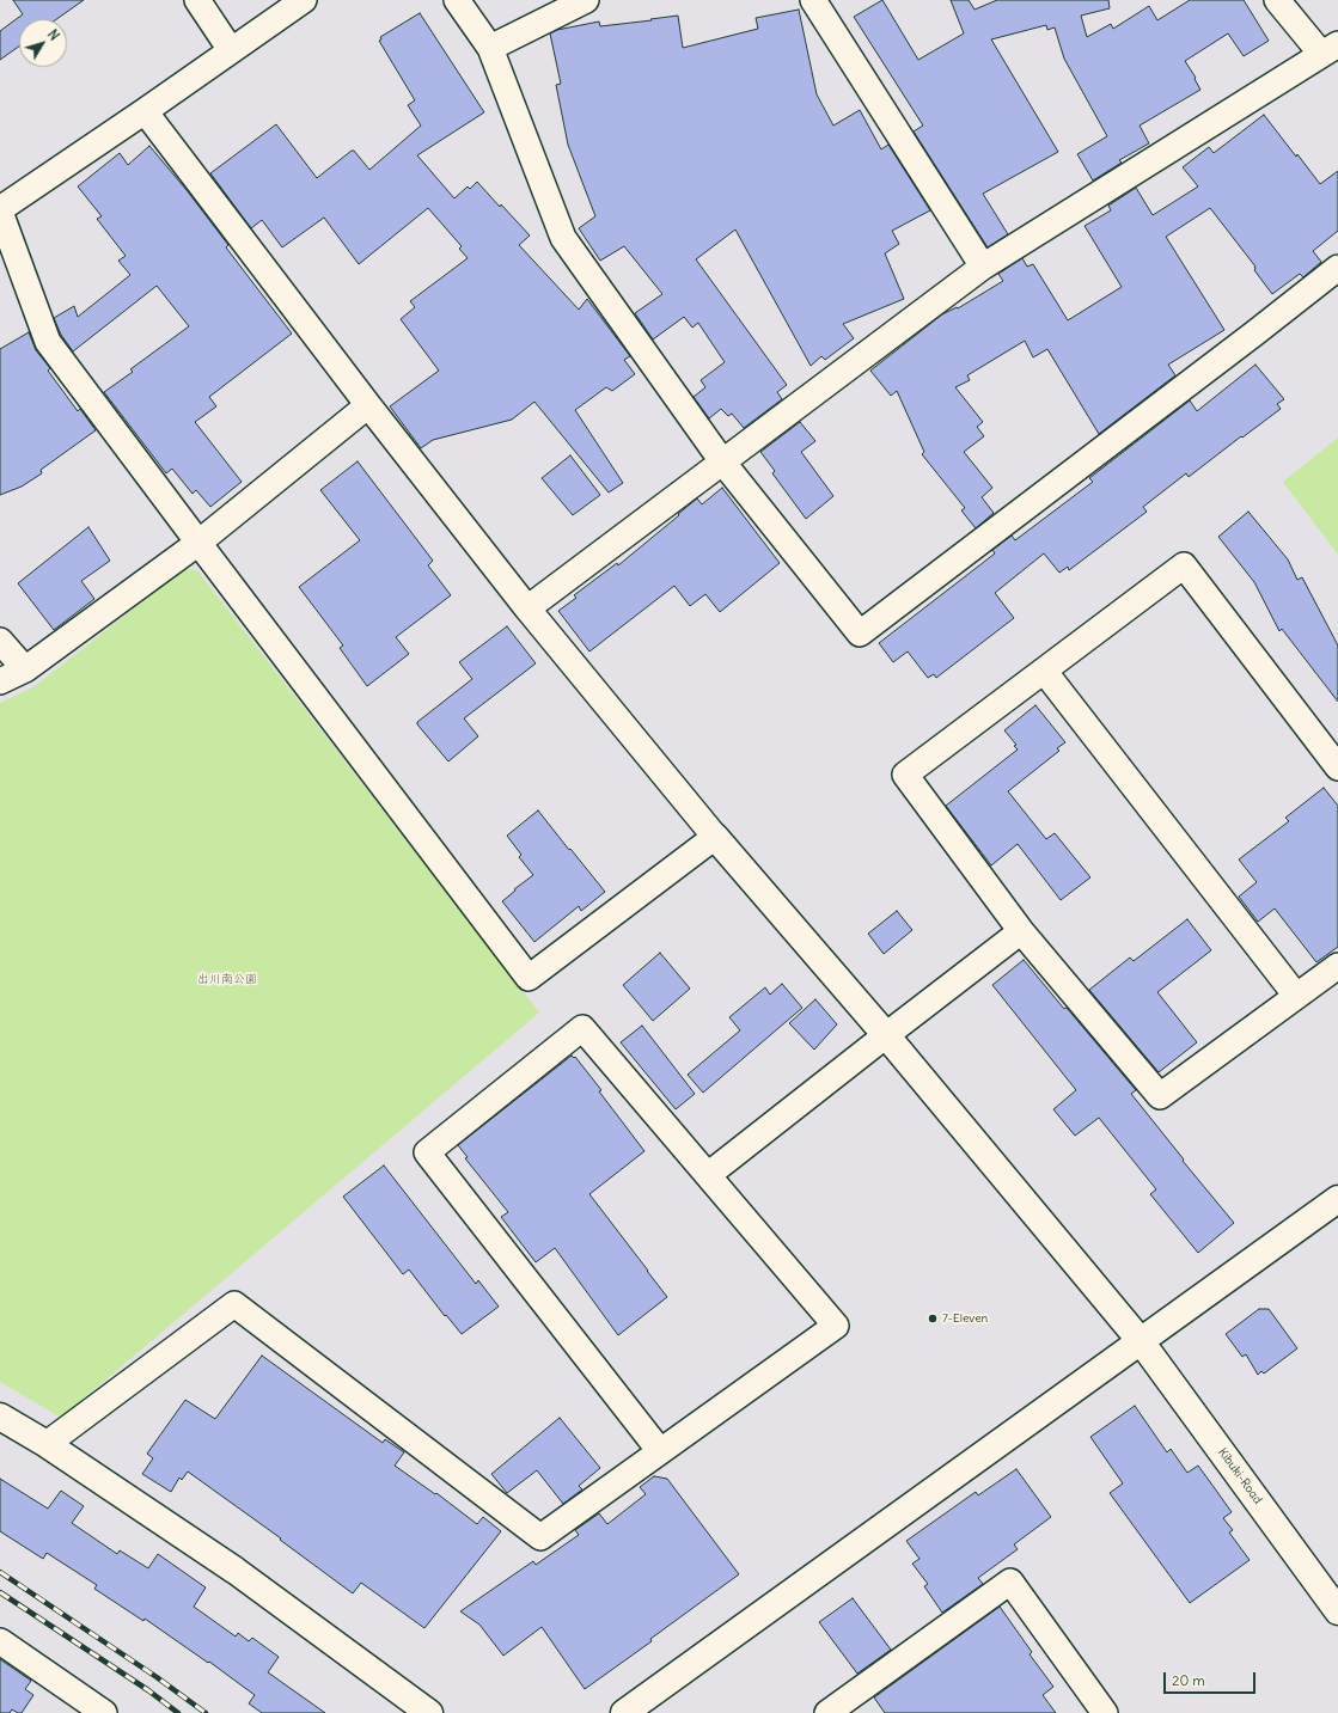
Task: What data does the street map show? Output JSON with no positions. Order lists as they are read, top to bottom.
{
  "streets": {
    "street": ["Kibuki-Road"]
  },
  "parks": ["出川南公園"],
  "places": ["7-Eleven"],
  "scale_bar": "20 m",
  "north": "top right"
}
